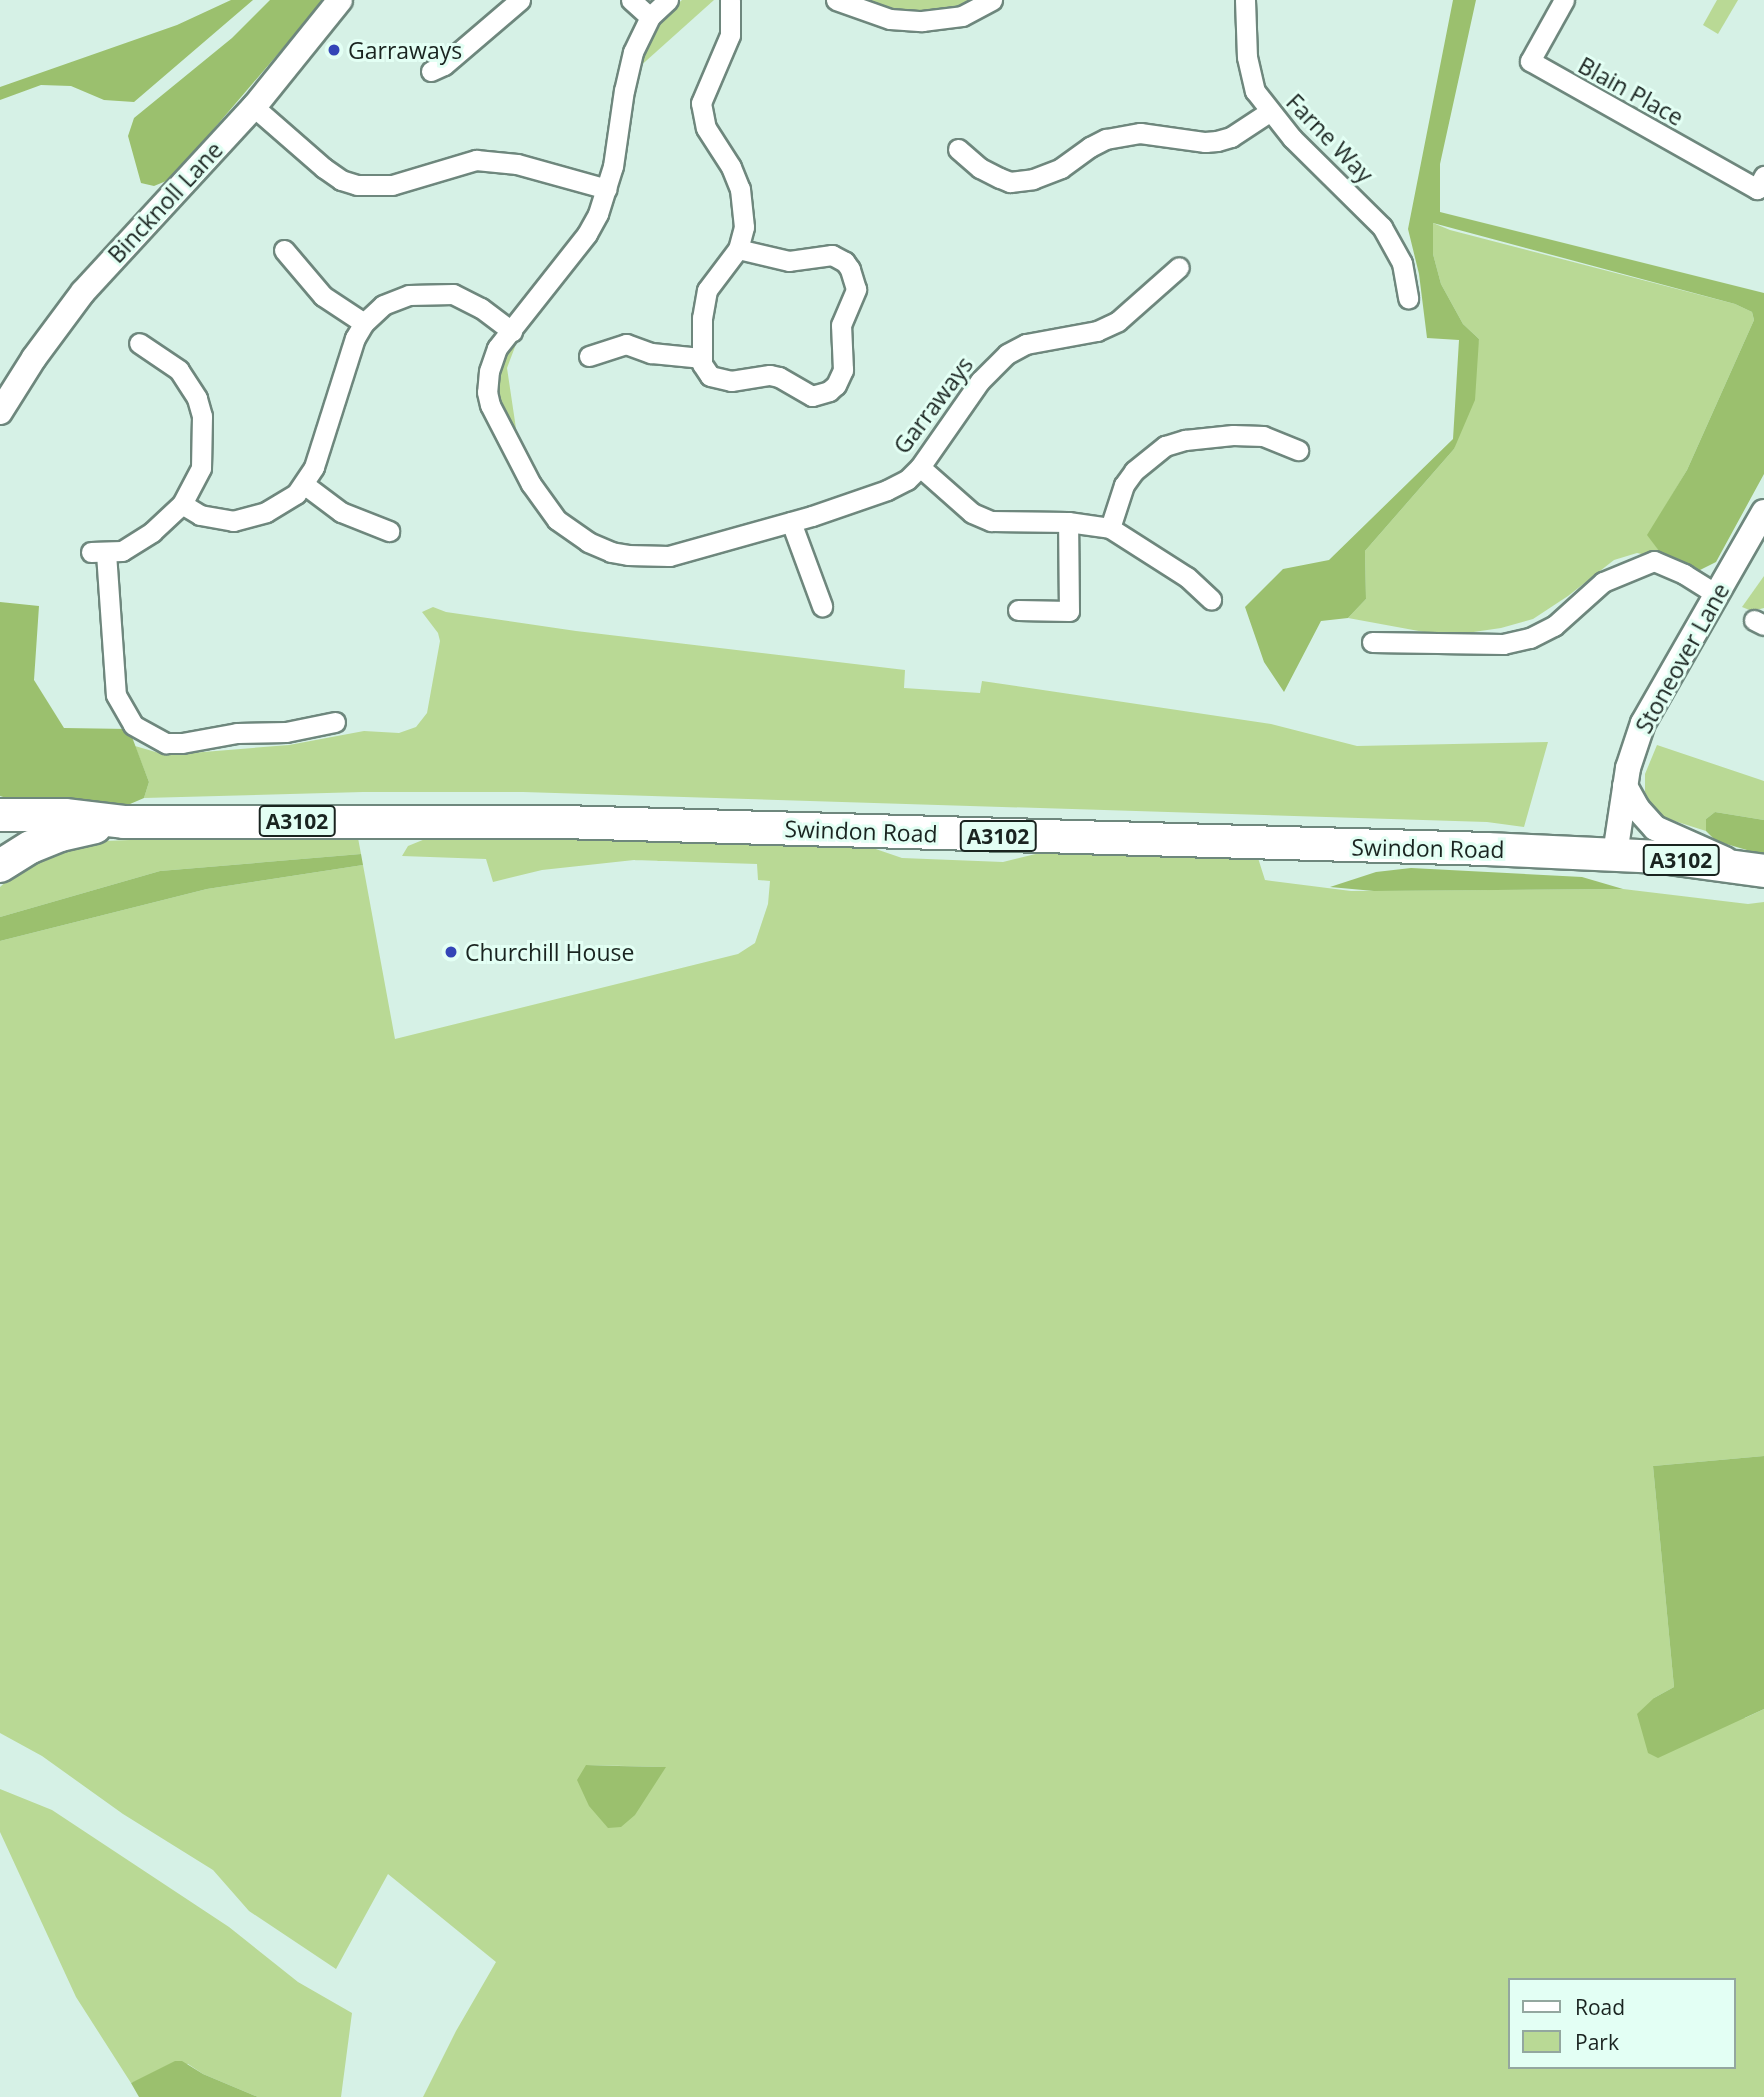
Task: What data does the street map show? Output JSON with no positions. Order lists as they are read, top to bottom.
{
  "streets": {
    "main road": ["A3102", "Swindon Road"],
    "street": [
      "Blain Place",
      "Farne Way",
      "Bincknoll Lane",
      "Garraways",
      "Stoneover Lane"
    ]
  },
  "crossings": [
    ["Stoneover Lane", "Swindon Road"]
  ],
  "places": ["Garraways", "Churchill House"],
  "legend": ["Road", "Park"]
}
